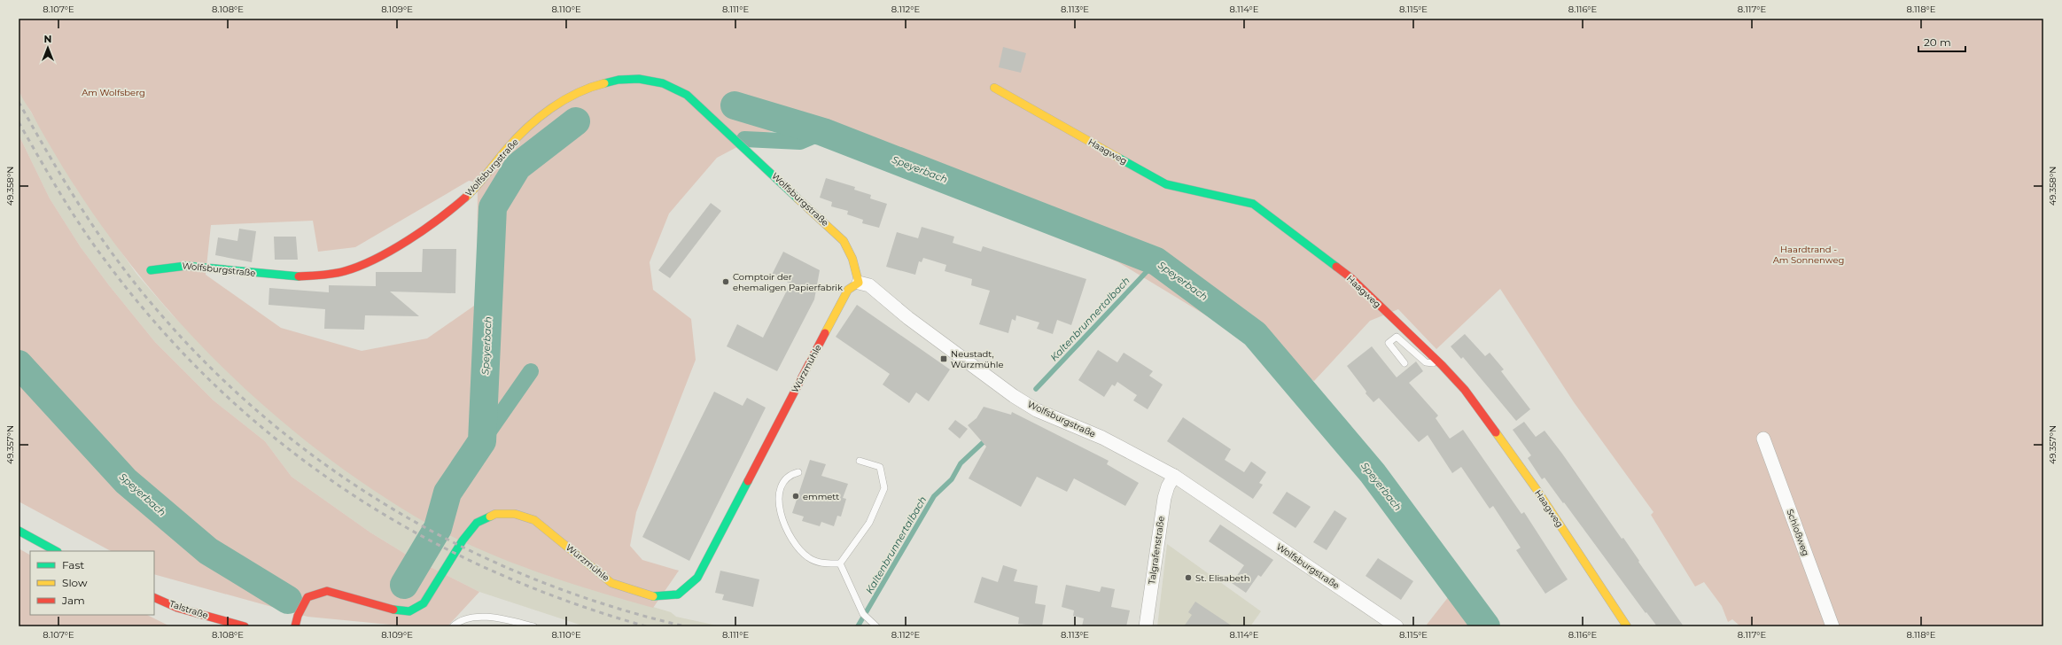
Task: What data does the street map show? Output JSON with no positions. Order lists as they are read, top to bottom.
{
  "streets": {
    "street": [
      "Haagweg",
      "Wolfsburgstraße",
      "Würzmühle",
      "Schloßweg",
      "Talgrafenstraße",
      "Talstraße"
    ]
  },
  "crossings": [
    ["Wolfsburgstraße", "Würzmühle"],
    ["Wolfsburgstraße", "Talgrafenstraße"]
  ],
  "water": ["Speyerbach", "Kaltenbrunnertalbach"],
  "parks": ["Am Wolfsberg", "Haardtrand - Am Sonnenweg"],
  "places": {
    "other": ["Comptoir der ehemaligen Papierfabrik", "emmett", "St. Elisabeth"],
    "transit": ["Neustadt, Würzmühle"]
  },
  "legend": ["Fast", "Slow", "Jam"],
  "scale_bar": "20 m",
  "north": "top",
  "coordinates": [
    "8.107°E",
    "8.108°E",
    "8.109°E",
    "8.110°E",
    "8.111°E",
    "8.112°E",
    "8.113°E",
    "8.114°E",
    "8.115°E",
    "8.116°E",
    "8.117°E",
    "8.118°E",
    "49.358°N",
    "49.357°N"
  ]
}
